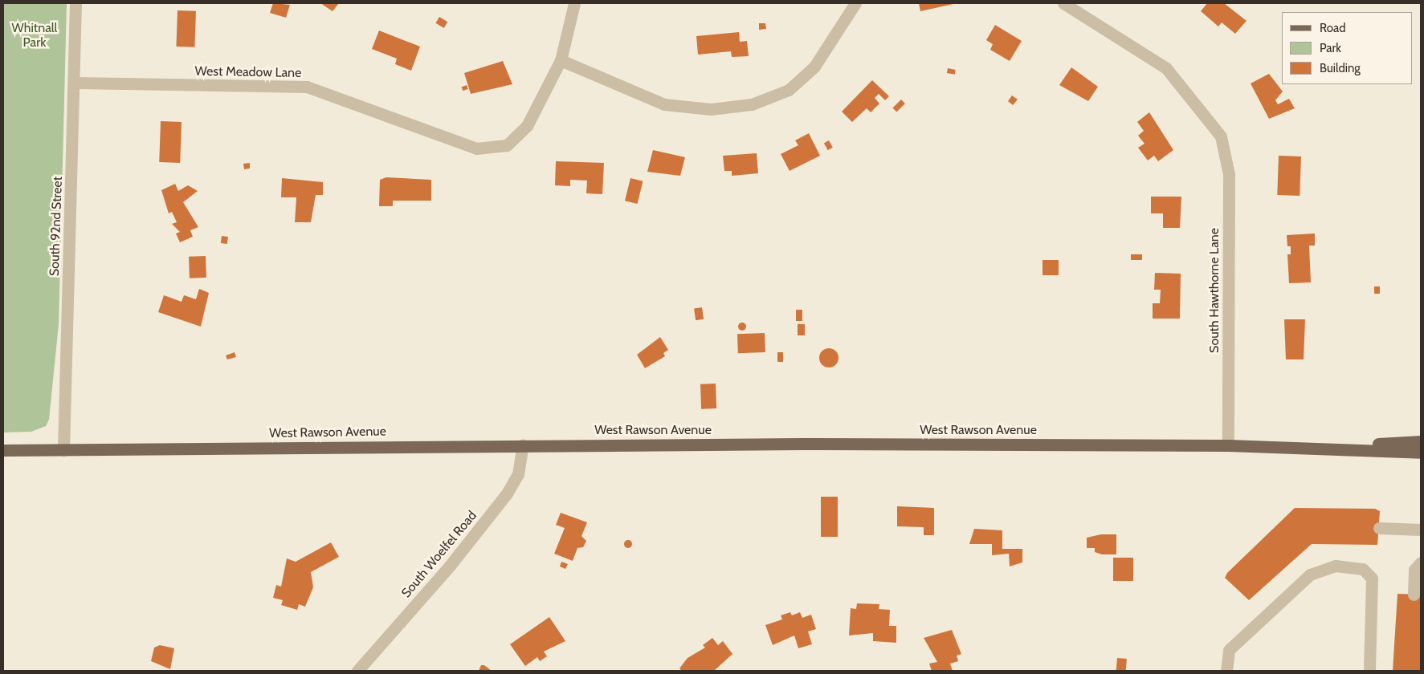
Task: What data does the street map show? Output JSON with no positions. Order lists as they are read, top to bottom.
{
  "streets": {
    "main road": ["West Rawson Avenue"],
    "street": [
      "West Meadow Lane",
      "South 92nd Street",
      "South Hawthorne Lane",
      "South Woelfel Road"
    ]
  },
  "crossings": [
    ["West Meadow Lane", "South 92nd Street"],
    ["South 92nd Street", "West Rawson Avenue"],
    ["South Hawthorne Lane", "West Rawson Avenue"],
    ["West Rawson Avenue", "South Woelfel Road"]
  ],
  "parks": ["Whitnall Park"],
  "legend": ["Road", "Park", "Building"]
}
